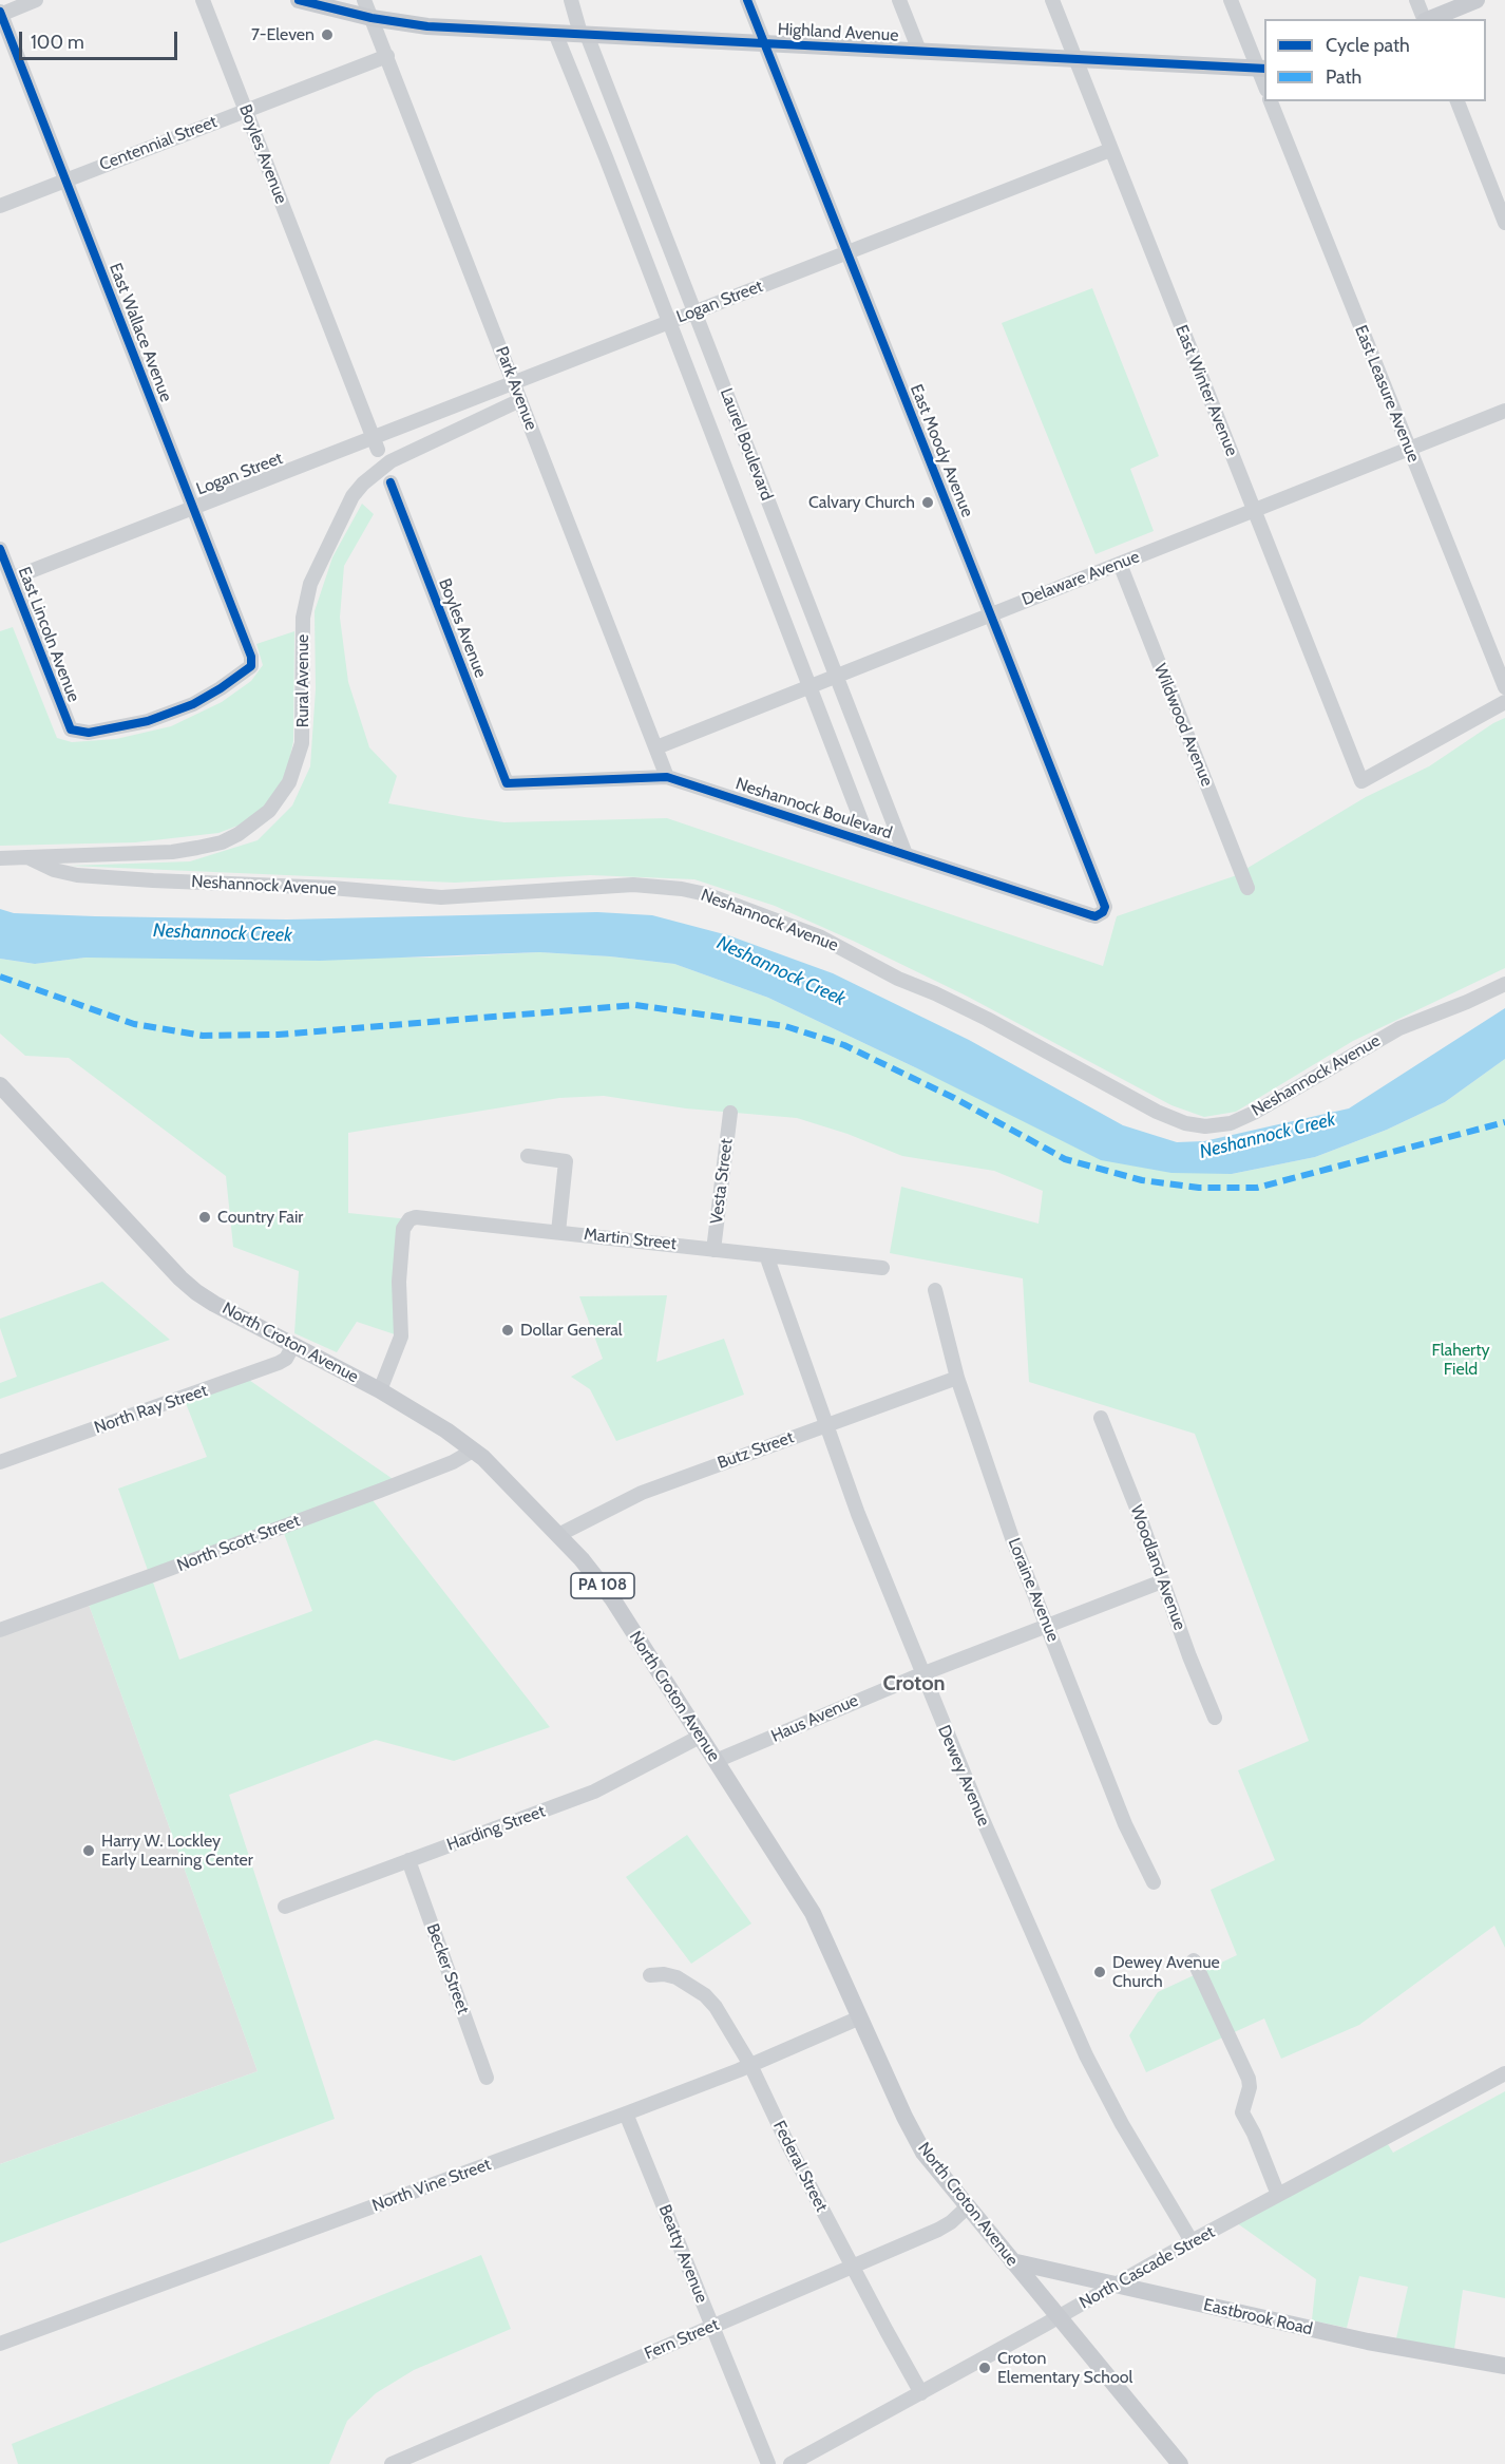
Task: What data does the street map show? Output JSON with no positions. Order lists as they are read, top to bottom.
{
  "streets": {
    "main road": [
      "Highland Avenue",
      "North Croton Avenue",
      "PA 108",
      "Eastbrook Road"
    ],
    "street": [
      "Centennial Street",
      "Boyles Avenue",
      "Logan Street",
      "East Wallace Avenue",
      "Park Avenue",
      "East Winter Avenue",
      "East Leasure Avenue",
      "Laurel Boulevard",
      "East Moody Avenue",
      "Delaware Avenue",
      "East Lincoln Avenue",
      "Rural Avenue",
      "Wildwood Avenue",
      "Neshannock Boulevard",
      "Neshannock Avenue",
      "Vesta Street",
      "Martin Street",
      "North Ray Street",
      "Butz Street",
      "North Scott Street",
      "Woodland Avenue",
      "Loraine Avenue",
      "Haus Avenue",
      "Dewey Avenue",
      "Harding Street",
      "Becker Street",
      "Federal Street",
      "North Vine Street",
      "Beatty Avenue",
      "North Cascade Street",
      "Fern Street"
    ]
  },
  "crossings": [
    ["Highland Avenue", "Park Avenue"],
    ["Highland Avenue", "East Winter Avenue"],
    ["Highland Avenue", "Laurel Boulevard"],
    ["Highland Avenue", "East Moody Avenue"],
    ["Centennial Street", "Boyles Avenue"],
    ["Centennial Street", "East Wallace Avenue"],
    ["Centennial Street", "Park Avenue"],
    ["Boyles Avenue", "Logan Street"],
    ["Boyles Avenue", "Neshannock Boulevard"],
    ["Logan Street", "East Wallace Avenue"],
    ["Logan Street", "Park Avenue"],
    ["Logan Street", "East Winter Avenue"],
    ["Logan Street", "Laurel Boulevard"],
    ["Logan Street", "East Moody Avenue"],
    ["Logan Street", "East Lincoln Avenue"],
    ["East Wallace Avenue", "East Lincoln Avenue"],
    ["Park Avenue", "Delaware Avenue"],
    ["Park Avenue", "Rural Avenue"],
    ["Park Avenue", "Neshannock Boulevard"],
    ["East Winter Avenue", "Delaware Avenue"],
    ["East Leasure Avenue", "Delaware Avenue"],
    ["Laurel Boulevard", "Delaware Avenue"],
    ["Laurel Boulevard", "Neshannock Boulevard"],
    ["East Moody Avenue", "Delaware Avenue"],
    ["East Moody Avenue", "Neshannock Boulevard"],
    ["Delaware Avenue", "Wildwood Avenue"],
    ["Rural Avenue", "Neshannock Avenue"],
    ["Vesta Street", "Martin Street"],
    ["Martin Street", "North Croton Avenue"],
    ["Martin Street", "Dewey Avenue"],
    ["North Croton Avenue", "North Ray Street"],
    ["North Croton Avenue", "Butz Street"],
    ["North Croton Avenue", "North Scott Street"],
    ["North Croton Avenue", "Haus Avenue"],
    ["North Croton Avenue", "Harding Street"],
    ["North Croton Avenue", "North Vine Street"],
    ["North Croton Avenue", "North Cascade Street"],
    ["North Croton Avenue", "Eastbrook Road"],
    ["North Croton Avenue", "Fern Street"],
    ["Butz Street", "Loraine Avenue"],
    ["Butz Street", "Dewey Avenue"],
    ["Woodland Avenue", "Haus Avenue"],
    ["Loraine Avenue", "Haus Avenue"],
    ["Haus Avenue", "Dewey Avenue"],
    ["Dewey Avenue", "North Cascade Street"],
    ["Harding Street", "Becker Street"],
    ["Federal Street", "North Vine Street"],
    ["Federal Street", "North Cascade Street"],
    ["Federal Street", "Fern Street"],
    ["North Vine Street", "Beatty Avenue"],
    ["Beatty Avenue", "Fern Street"],
    ["North Cascade Street", "Eastbrook Road"]
  ],
  "districts": ["Croton"],
  "water": ["Neshannock Creek"],
  "parks": ["Flaherty Field"],
  "places": [
    "7-Eleven",
    "Calvary Church",
    "Country Fair",
    "Dollar General",
    "Harry W. Lockley Early Learning Center",
    "Dewey Avenue Church",
    "Croton Elementary School"
  ],
  "legend": ["Cycle path", "Path"],
  "scale_bar": "100 m"
}
